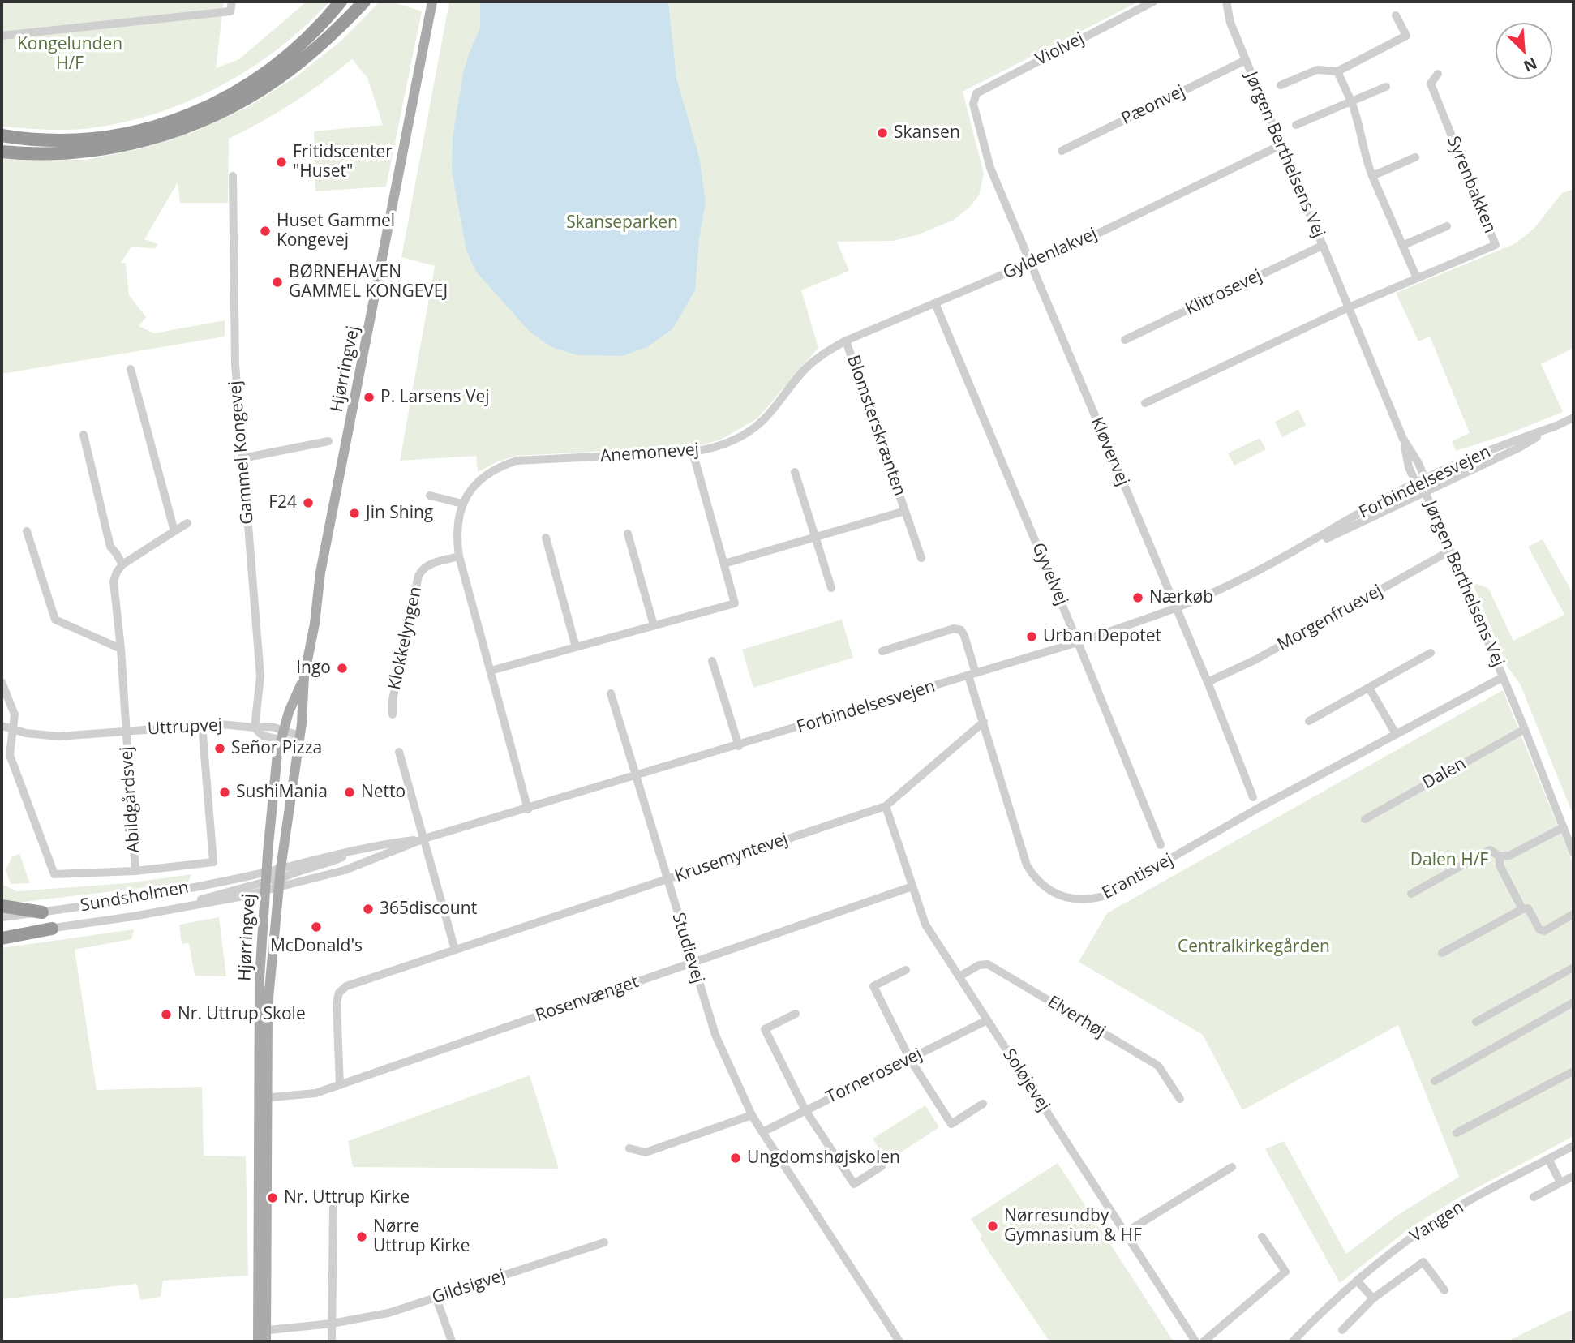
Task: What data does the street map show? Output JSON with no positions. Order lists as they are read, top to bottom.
{
  "streets": {
    "main road": ["Hjørringvej"],
    "street": [
      "Violvej",
      "Pæonvej",
      "Jørgen Berthelsens Vej",
      "Syrenbakken",
      "Gyldenlakvej",
      "Klitrosevej",
      "Blomsterskrænten",
      "Kløvervej",
      "Gammel Kongevej",
      "Anemonevej",
      "Forbindelsesvejen",
      "Gyvelvej",
      "Morgenfruevej",
      "Klokkelyngen",
      "Uttrupvej",
      "Dalen",
      "Abildgårdsvej",
      "Krusemyntevej",
      "Erantisvej",
      "Sundsholmen",
      "Studievej",
      "Rosenvænget",
      "Elverhøj",
      "Tornerosevej",
      "Soløjevej",
      "Vangen",
      "Gildsigvej"
    ]
  },
  "crossings": [
    ["Violvej", "Kløvervej"],
    ["Pæonvej", "Jørgen Berthelsens Vej"],
    ["Jørgen Berthelsens Vej", "Syrenbakken"],
    ["Jørgen Berthelsens Vej", "Gyldenlakvej"],
    ["Jørgen Berthelsens Vej", "Klitrosevej"],
    ["Jørgen Berthelsens Vej", "Forbindelsesvejen"],
    ["Jørgen Berthelsens Vej", "Morgenfruevej"],
    ["Jørgen Berthelsens Vej", "Erantisvej"],
    ["Gyldenlakvej", "Blomsterskrænten"],
    ["Gyldenlakvej", "Kløvervej"],
    ["Gyldenlakvej", "Anemonevej"],
    ["Gyldenlakvej", "Gyvelvej"],
    ["Hjørringvej", "Forbindelsesvejen"],
    ["Hjørringvej", "Uttrupvej"],
    ["Hjørringvej", "Sundsholmen"],
    ["Hjørringvej", "Rosenvænget"],
    ["Hjørringvej", "Gildsigvej"],
    ["Kløvervej", "Forbindelsesvejen"],
    ["Kløvervej", "Morgenfruevej"],
    ["Gammel Kongevej", "Uttrupvej"],
    ["Anemonevej", "Forbindelsesvejen"],
    ["Anemonevej", "Klokkelyngen"],
    ["Forbindelsesvejen", "Gyvelvej"],
    ["Forbindelsesvejen", "Erantisvej"],
    ["Forbindelsesvejen", "Sundsholmen"],
    ["Forbindelsesvejen", "Studievej"],
    ["Uttrupvej", "Abildgårdsvej"],
    ["Krusemyntevej", "Erantisvej"],
    ["Krusemyntevej", "Studievej"],
    ["Krusemyntevej", "Rosenvænget"],
    ["Krusemyntevej", "Soløjevej"],
    ["Studievej", "Rosenvænget"],
    ["Studievej", "Tornerosevej"],
    ["Rosenvænget", "Soløjevej"],
    ["Elverhøj", "Soløjevej"],
    ["Tornerosevej", "Soløjevej"]
  ],
  "parks": [
    "Kongelunden H/F",
    "Skanseparken",
    "Dalen H/F",
    "Centralkirkegården"
  ],
  "places": [
    "Skansen",
    "Fritidscenter \"Huset\"",
    "Huset Gammel Kongevej",
    "BØRNEHAVEN GAMMEL KONGEVEJ",
    "P. Larsens Vej",
    "F24",
    "Jin Shing",
    "Nærkøb",
    "Urban Depotet",
    "Ingo",
    "Señor Pizza",
    "SushiMania",
    "Netto",
    "365discount",
    "McDonald's",
    "Nr. Uttrup Skole",
    "Ungdomshøjskolen",
    "Nr. Uttrup Kirke",
    "Nørresundby Gymnasium & HF",
    "Nørre Uttrup Kirke"
  ],
  "north": "bottom right"
}
